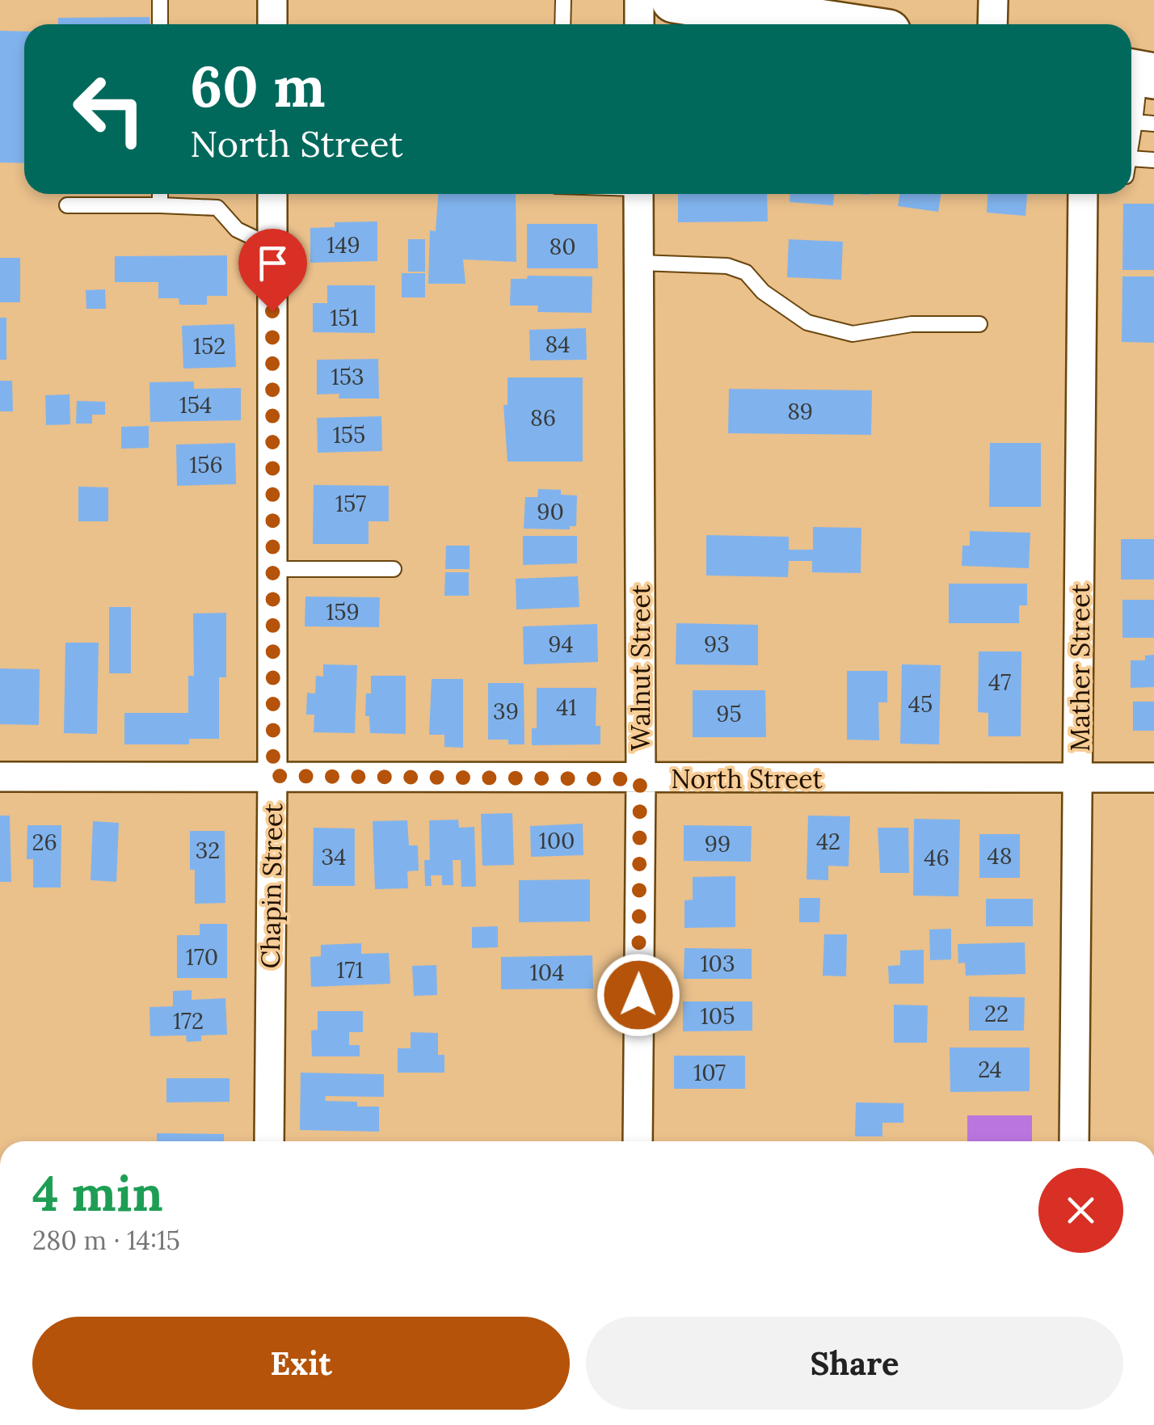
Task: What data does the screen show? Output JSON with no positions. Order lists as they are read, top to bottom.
{
  "streets": {
    "street": [
      "Walnut Street",
      "Mather Street",
      "North Street",
      "Chapin Street"
    ]
  },
  "crossings": [
    ["Walnut Street", "North Street"],
    ["Mather Street", "North Street"],
    ["North Street", "Chapin Street"]
  ],
  "house_numbers": [
    "149",
    "80",
    "151",
    "84",
    "152",
    "153",
    "154",
    "89",
    "86",
    "155",
    "156",
    "157",
    "90",
    "159",
    "94",
    "93",
    "47",
    "45",
    "41",
    "39",
    "95",
    "100",
    "42",
    "26",
    "99",
    "32",
    "48",
    "34",
    "46",
    "170",
    "103",
    "171",
    "104",
    "22",
    "105",
    "172",
    "24",
    "107"
  ],
  "page": {
    "turn": ["60 m", "North Street"],
    "heading": ["4 min", "280 m · 14:15"],
    "buttons": ["Exit", "Share"]
  }
}
